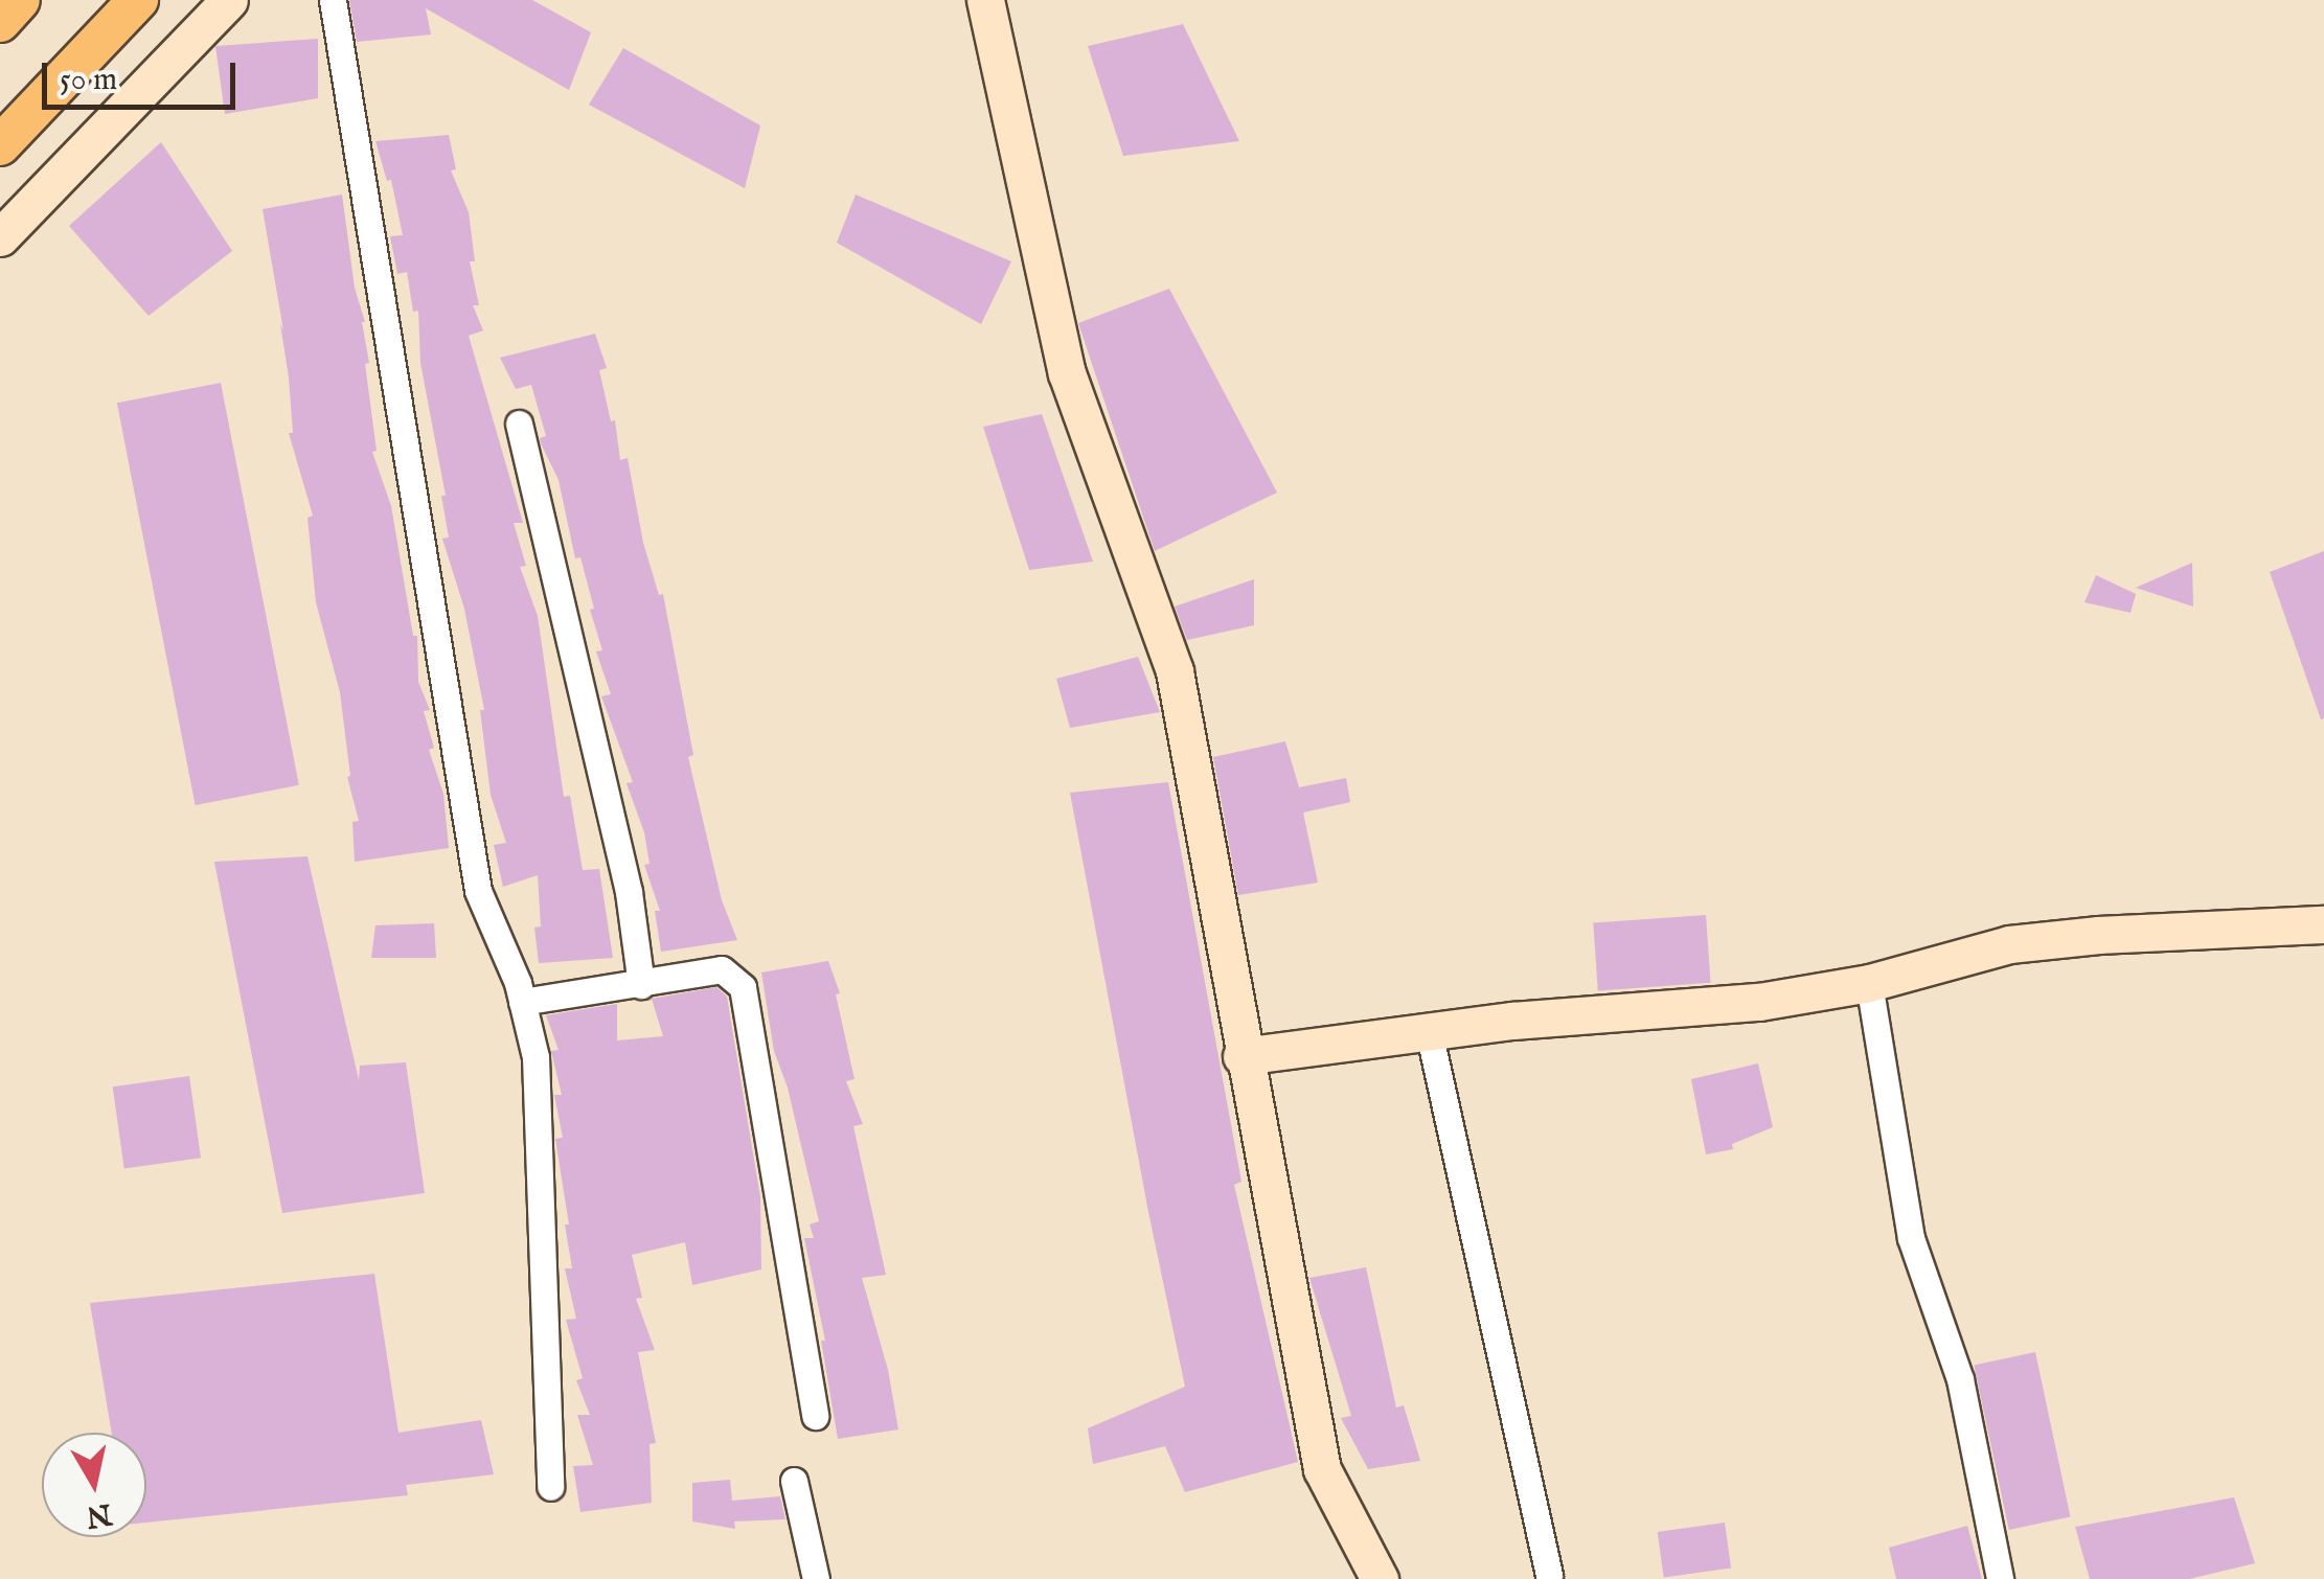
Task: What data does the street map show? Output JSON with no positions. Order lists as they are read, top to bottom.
{
  "scale_bar": "50 m",
  "north": "bottom"
}
